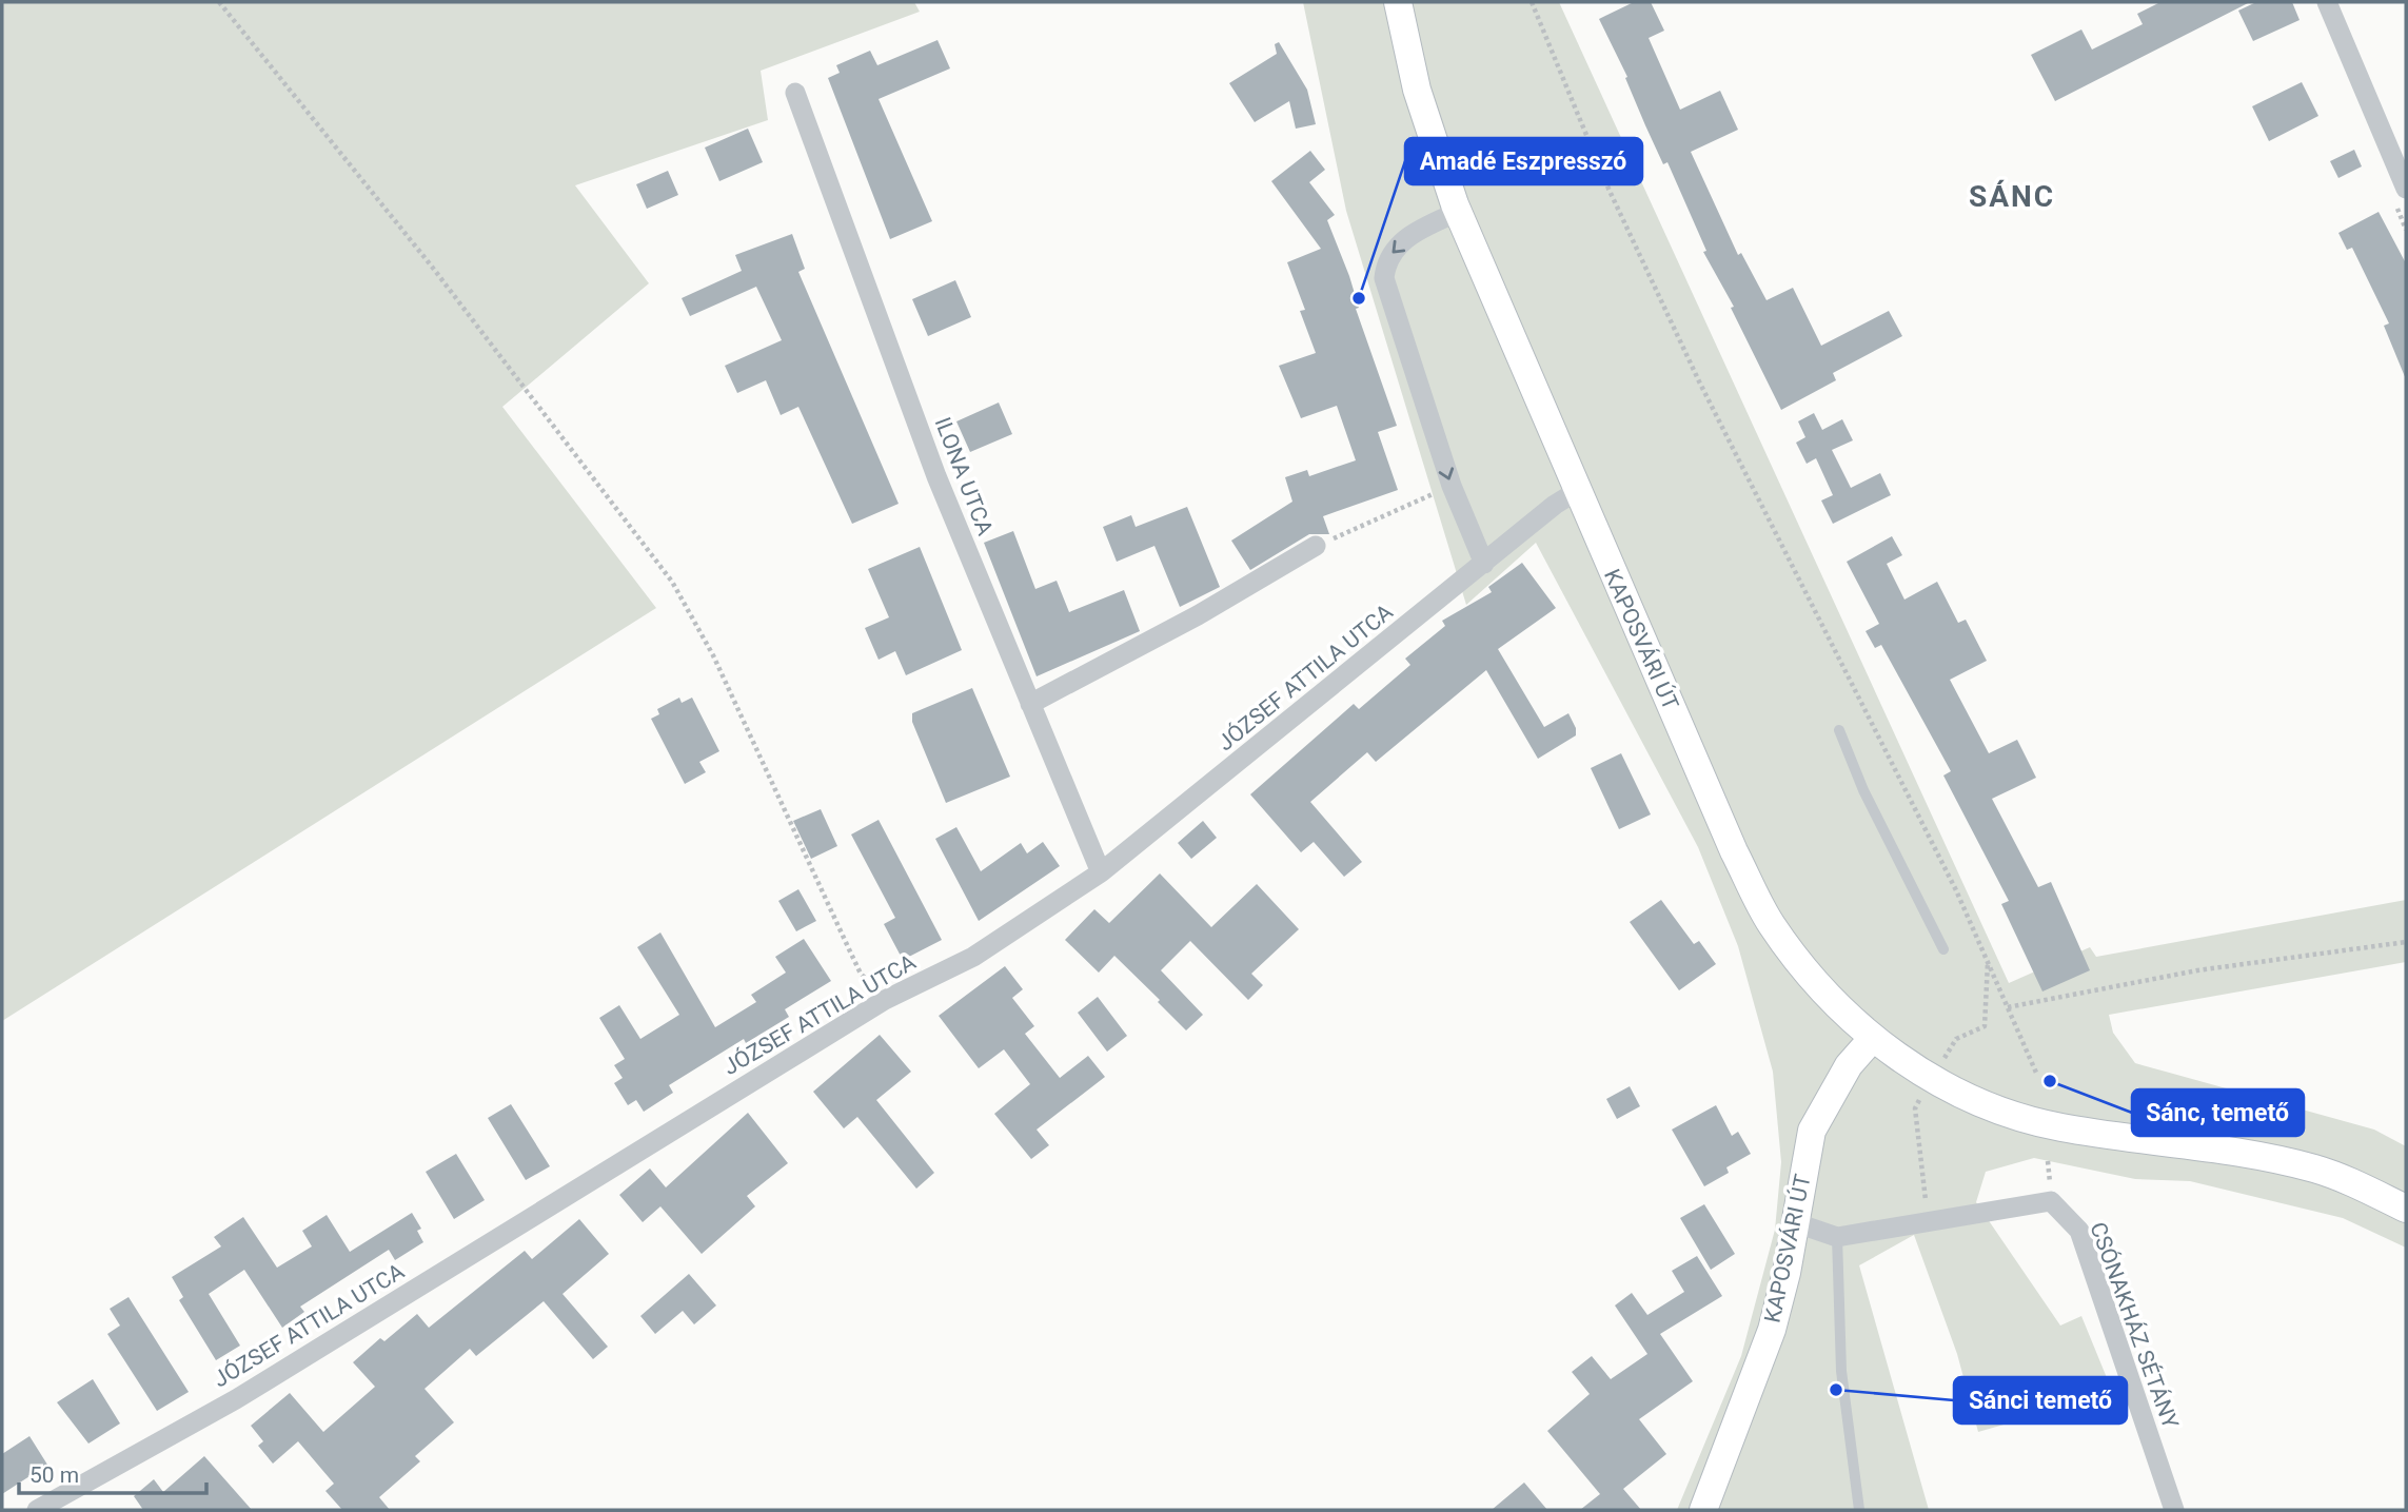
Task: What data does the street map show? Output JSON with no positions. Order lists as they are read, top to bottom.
{
  "streets": {
    "main road": ["KAPOSVÁRI ÚT"],
    "street": ["ILONA UTCA", "JÓZSEF ATTILA UTCA", "CSÓNAKHÁZ SÉTÁNY"]
  },
  "crossings": [
    ["ILONA UTCA", "JÓZSEF ATTILA UTCA"],
    ["KAPOSVÁRI ÚT", "JÓZSEF ATTILA UTCA"]
  ],
  "districts": ["SÁNC"],
  "places": ["Amadé Eszpresszó", "Sánc, temető", "Sánci temető"],
  "scale_bar": "50 m"
}
